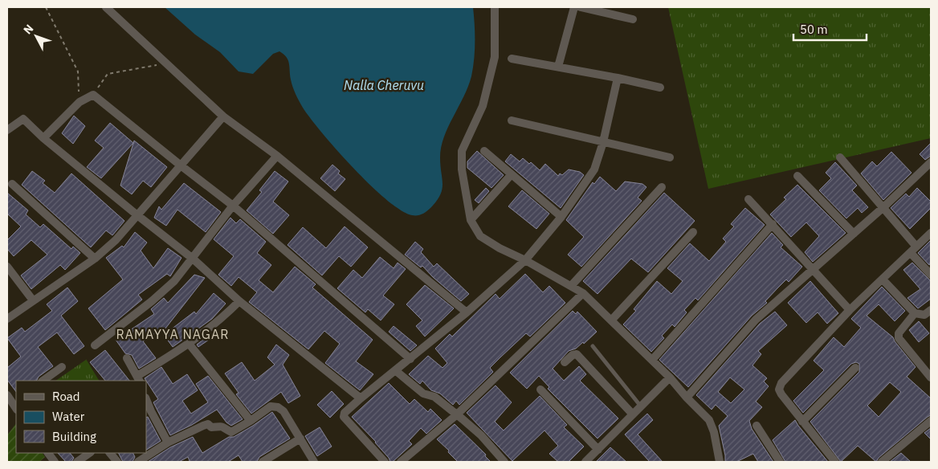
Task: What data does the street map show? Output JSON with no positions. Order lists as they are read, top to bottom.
{
  "districts": ["RAMAYYA NAGAR"],
  "water": ["Nalla Cheruvu"],
  "legend": ["Road", "Water", "Building"],
  "scale_bar": "50 m",
  "north": "top left"
}
